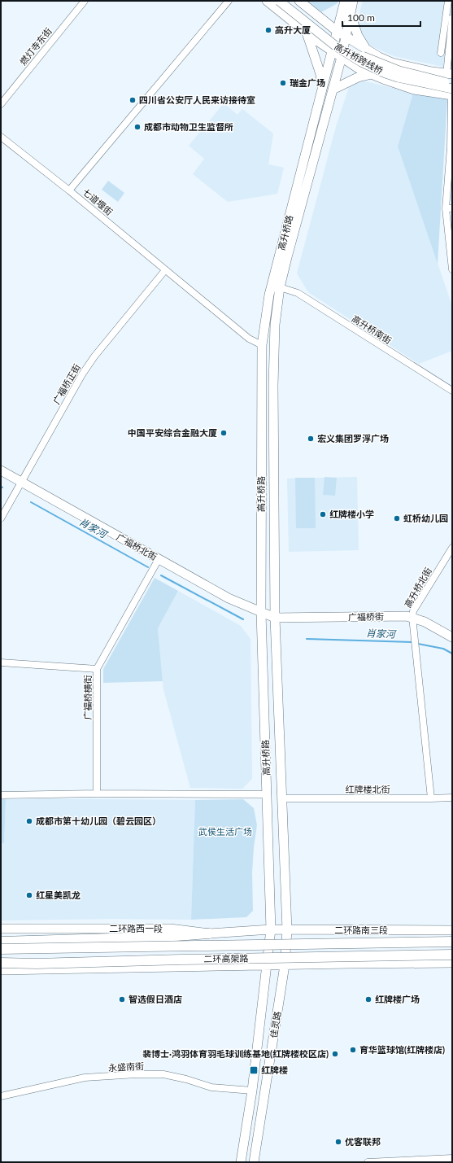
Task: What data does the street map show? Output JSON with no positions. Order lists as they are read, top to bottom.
{
  "streets": {
    "highway": ["二环高架路"],
    "main road": [
      "高升桥跨线桥",
      "高升桥路",
      "广福桥北街",
      "广福桥街",
      "二环路西一段",
      "二环路南三段",
      "佳灵路"
    ],
    "street": [
      "燃灯寺东街",
      "七道堰街",
      "高升桥南街",
      "广福桥正街",
      "高升桥北街",
      "广福桥横街",
      "红牌楼北街",
      "永盛南街"
    ]
  },
  "crossings": [
    ["七道堰街", "高升桥路"],
    ["七道堰街", "广福桥正街"],
    ["高升桥路", "高升桥南街"],
    ["高升桥路", "广福桥北街"],
    ["高升桥路", "广福桥街"],
    ["高升桥路", "红牌楼北街"],
    ["高升桥路", "二环路西一段"],
    ["高升桥路", "二环路南三段"],
    ["高升桥路", "佳灵路"],
    ["广福桥正街", "广福桥北街"],
    ["广福桥北街", "广福桥街"],
    ["广福桥北街", "广福桥横街"],
    ["高升桥北街", "广福桥街"],
    ["高升桥北街", "红牌楼北街"],
    ["二环路西一段", "二环路南三段"],
    ["佳灵路", "永盛南街"]
  ],
  "water": ["肖家河"],
  "parks": ["武侯生活广场"],
  "places": {
    "other": [
      "高升大厦",
      "瑞金广场",
      "四川省公安厅人民来访接待室",
      "成都市动物卫生监督所",
      "中国平安综合金融大厦",
      "宏义集团罗浮广场",
      "红牌楼小学",
      "虹桥幼儿园",
      "成都市第十幼儿园（碧云园区）",
      "红星美凯龙",
      "智选假日酒店",
      "红牌楼广场",
      "育华篮球馆(红牌楼店)",
      "裴博士·鸿羽体育羽毛球训练基地(红牌楼校区店)",
      "优客联邦"
    ],
    "transit": ["红牌楼"]
  },
  "scale_bar": "100 m"
}
